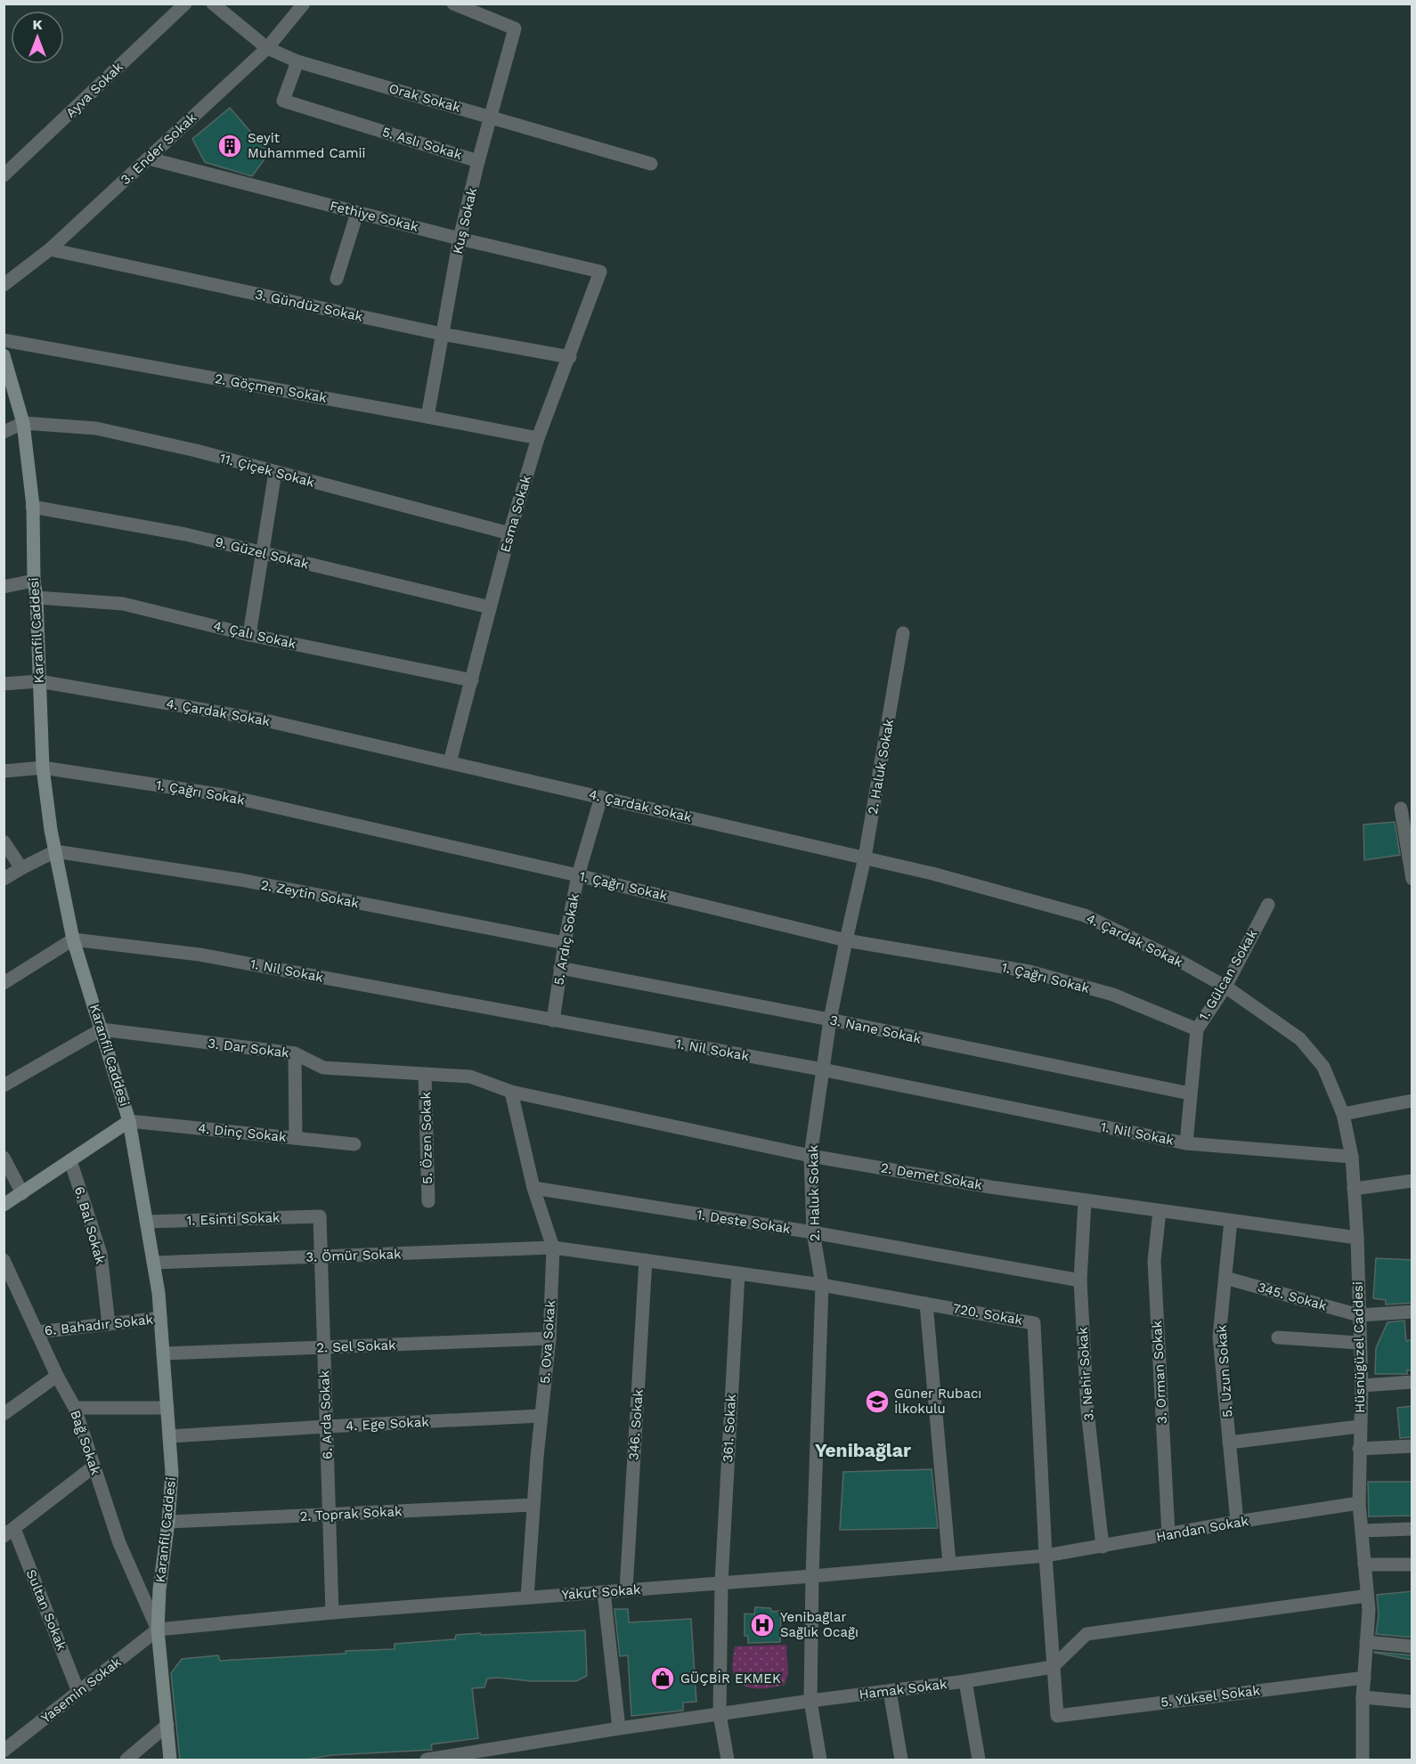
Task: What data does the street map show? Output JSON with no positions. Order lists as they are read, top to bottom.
{
  "streets": {
    "street": [
      "Ayva Sokak",
      "Orak Sokak",
      "5. Aslı Sokak",
      "3. Ender Sokak",
      "Fethiye Sokak",
      "Kuş Sokak",
      "3. Gündüz Sokak",
      "2. Göçmen Sokak",
      "11. Çiçek Sokak",
      "Esma Sokak",
      "9. Güzel Sokak",
      "Karanfil Caddesi",
      "4. Çalı Sokak",
      "4. Çardak Sokak",
      "2. Haluk Sokak",
      "1. Çağrı Sokak",
      "2. Zeytin Sokak",
      "5. Ardıç Sokak",
      "1. Nil Sokak",
      "1. Gülcan Sokak",
      "3. Nane Sokak",
      "3. Dar Sokak",
      "4. Dinç Sokak",
      "5. Özen Sokak",
      "2. Demet Sokak",
      "1. Esinti Sokak",
      "1. Deste Sokak",
      "6. Bal Sokak",
      "3. Ömür Sokak",
      "345. Sokak",
      "720. Sokak",
      "6. Bahadır Sokak",
      "5. Ova Sokak",
      "2. Sel Sokak",
      "Hüsnügüzel Caddesi",
      "5. Uzun Sokak",
      "3. Orman Sokak",
      "3. Nehir Sokak",
      "6. Arda Sokak",
      "4. Ege Sokak",
      "346. Sokak",
      "361. Sokak",
      "Bağ Sokak",
      "2. Toprak Sokak",
      "Handan Sokak",
      "Yakut Sokak",
      "Sultan Sokak",
      "Hamak Sokak",
      "Yasemin Sokak",
      "5. Yüksel Sokak"
    ]
  },
  "crossings": [
    ["Orak Sokak", "5. Aslı Sokak"],
    ["Orak Sokak", "3. Ender Sokak"],
    ["Orak Sokak", "Kuş Sokak"],
    ["5. Aslı Sokak", "Kuş Sokak"],
    ["3. Ender Sokak", "Fethiye Sokak"],
    ["3. Ender Sokak", "3. Gündüz Sokak"],
    ["Fethiye Sokak", "Kuş Sokak"],
    ["Fethiye Sokak", "Esma Sokak"],
    ["Kuş Sokak", "3. Gündüz Sokak"],
    ["Kuş Sokak", "2. Göçmen Sokak"],
    ["3. Gündüz Sokak", "Esma Sokak"],
    ["2. Göçmen Sokak", "Esma Sokak"],
    ["11. Çiçek Sokak", "Esma Sokak"],
    ["11. Çiçek Sokak", "Karanfil Caddesi"],
    ["Esma Sokak", "9. Güzel Sokak"],
    ["Esma Sokak", "4. Çalı Sokak"],
    ["Esma Sokak", "4. Çardak Sokak"],
    ["9. Güzel Sokak", "Karanfil Caddesi"],
    ["Karanfil Caddesi", "4. Çalı Sokak"],
    ["Karanfil Caddesi", "4. Çardak Sokak"],
    ["Karanfil Caddesi", "1. Çağrı Sokak"],
    ["Karanfil Caddesi", "2. Zeytin Sokak"],
    ["Karanfil Caddesi", "1. Nil Sokak"],
    ["Karanfil Caddesi", "3. Dar Sokak"],
    ["Karanfil Caddesi", "4. Dinç Sokak"],
    ["Karanfil Caddesi", "1. Esinti Sokak"],
    ["Karanfil Caddesi", "3. Ömür Sokak"],
    ["Karanfil Caddesi", "6. Bahadır Sokak"],
    ["Karanfil Caddesi", "2. Sel Sokak"],
    ["Karanfil Caddesi", "4. Ege Sokak"],
    ["Karanfil Caddesi", "Bağ Sokak"],
    ["Karanfil Caddesi", "2. Toprak Sokak"],
    ["Karanfil Caddesi", "Yakut Sokak"],
    ["Karanfil Caddesi", "Yasemin Sokak"],
    ["4. Çardak Sokak", "2. Haluk Sokak"],
    ["4. Çardak Sokak", "5. Ardıç Sokak"],
    ["4. Çardak Sokak", "1. Gülcan Sokak"],
    ["4. Çardak Sokak", "Hüsnügüzel Caddesi"],
    ["2. Haluk Sokak", "1. Çağrı Sokak"],
    ["2. Haluk Sokak", "1. Nil Sokak"],
    ["2. Haluk Sokak", "3. Nane Sokak"],
    ["2. Haluk Sokak", "2. Demet Sokak"],
    ["2. Haluk Sokak", "1. Deste Sokak"],
    ["2. Haluk Sokak", "720. Sokak"],
    ["2. Haluk Sokak", "Yakut Sokak"],
    ["2. Haluk Sokak", "Hamak Sokak"],
    ["1. Çağrı Sokak", "5. Ardıç Sokak"],
    ["1. Çağrı Sokak", "1. Gülcan Sokak"],
    ["2. Zeytin Sokak", "5. Ardıç Sokak"],
    ["5. Ardıç Sokak", "1. Nil Sokak"],
    ["5. Ardıç Sokak", "3. Nane Sokak"],
    ["1. Nil Sokak", "1. Gülcan Sokak"],
    ["1. Nil Sokak", "Hüsnügüzel Caddesi"],
    ["1. Gülcan Sokak", "3. Nane Sokak"],
    ["1. Gülcan Sokak", "Hüsnügüzel Caddesi"],
    ["3. Dar Sokak", "5. Özen Sokak"],
    ["3. Dar Sokak", "2. Demet Sokak"],
    ["3. Dar Sokak", "5. Ova Sokak"],
    ["2. Demet Sokak", "5. Ova Sokak"],
    ["2. Demet Sokak", "Hüsnügüzel Caddesi"],
    ["2. Demet Sokak", "5. Uzun Sokak"],
    ["2. Demet Sokak", "3. Orman Sokak"],
    ["2. Demet Sokak", "3. Nehir Sokak"],
    ["1. Esinti Sokak", "6. Arda Sokak"],
    ["1. Deste Sokak", "5. Ova Sokak"],
    ["1. Deste Sokak", "3. Nehir Sokak"],
    ["6. Bal Sokak", "6. Bahadır Sokak"],
    ["3. Ömür Sokak", "720. Sokak"],
    ["3. Ömür Sokak", "5. Ova Sokak"],
    ["3. Ömür Sokak", "6. Arda Sokak"],
    ["345. Sokak", "Hüsnügüzel Caddesi"],
    ["345. Sokak", "5. Uzun Sokak"],
    ["720. Sokak", "5. Ova Sokak"],
    ["720. Sokak", "346. Sokak"],
    ["720. Sokak", "361. Sokak"],
    ["720. Sokak", "Handan Sokak"],
    ["720. Sokak", "Yakut Sokak"],
    ["720. Sokak", "Hamak Sokak"],
    ["720. Sokak", "5. Yüksel Sokak"],
    ["6. Bahadır Sokak", "Bağ Sokak"],
    ["5. Ova Sokak", "2. Sel Sokak"],
    ["5. Ova Sokak", "4. Ege Sokak"],
    ["5. Ova Sokak", "2. Toprak Sokak"],
    ["5. Ova Sokak", "Yakut Sokak"],
    ["2. Sel Sokak", "6. Arda Sokak"],
    ["Hüsnügüzel Caddesi", "Handan Sokak"],
    ["Hüsnügüzel Caddesi", "5. Yüksel Sokak"],
    ["5. Uzun Sokak", "Handan Sokak"],
    ["3. Orman Sokak", "Handan Sokak"],
    ["3. Nehir Sokak", "Handan Sokak"],
    ["6. Arda Sokak", "4. Ege Sokak"],
    ["6. Arda Sokak", "2. Toprak Sokak"],
    ["6. Arda Sokak", "Yakut Sokak"],
    ["346. Sokak", "Yakut Sokak"],
    ["361. Sokak", "Yakut Sokak"],
    ["361. Sokak", "Hamak Sokak"],
    ["Bağ Sokak", "Yakut Sokak"],
    ["Bağ Sokak", "Yasemin Sokak"],
    ["Handan Sokak", "Yakut Sokak"],
    ["Yakut Sokak", "Yasemin Sokak"],
    ["Sultan Sokak", "Yasemin Sokak"]
  ],
  "districts": ["Yenibağlar"],
  "places": {
    "building": ["Seyit Muhammed Camii"],
    "school or university": ["Güner Rubacı İlkokulu"],
    "hospital": ["Yenibağlar Sağlık Ocağı"],
    "shop": ["GÜÇBİR EKMEK"]
  },
  "north": "top"
}
